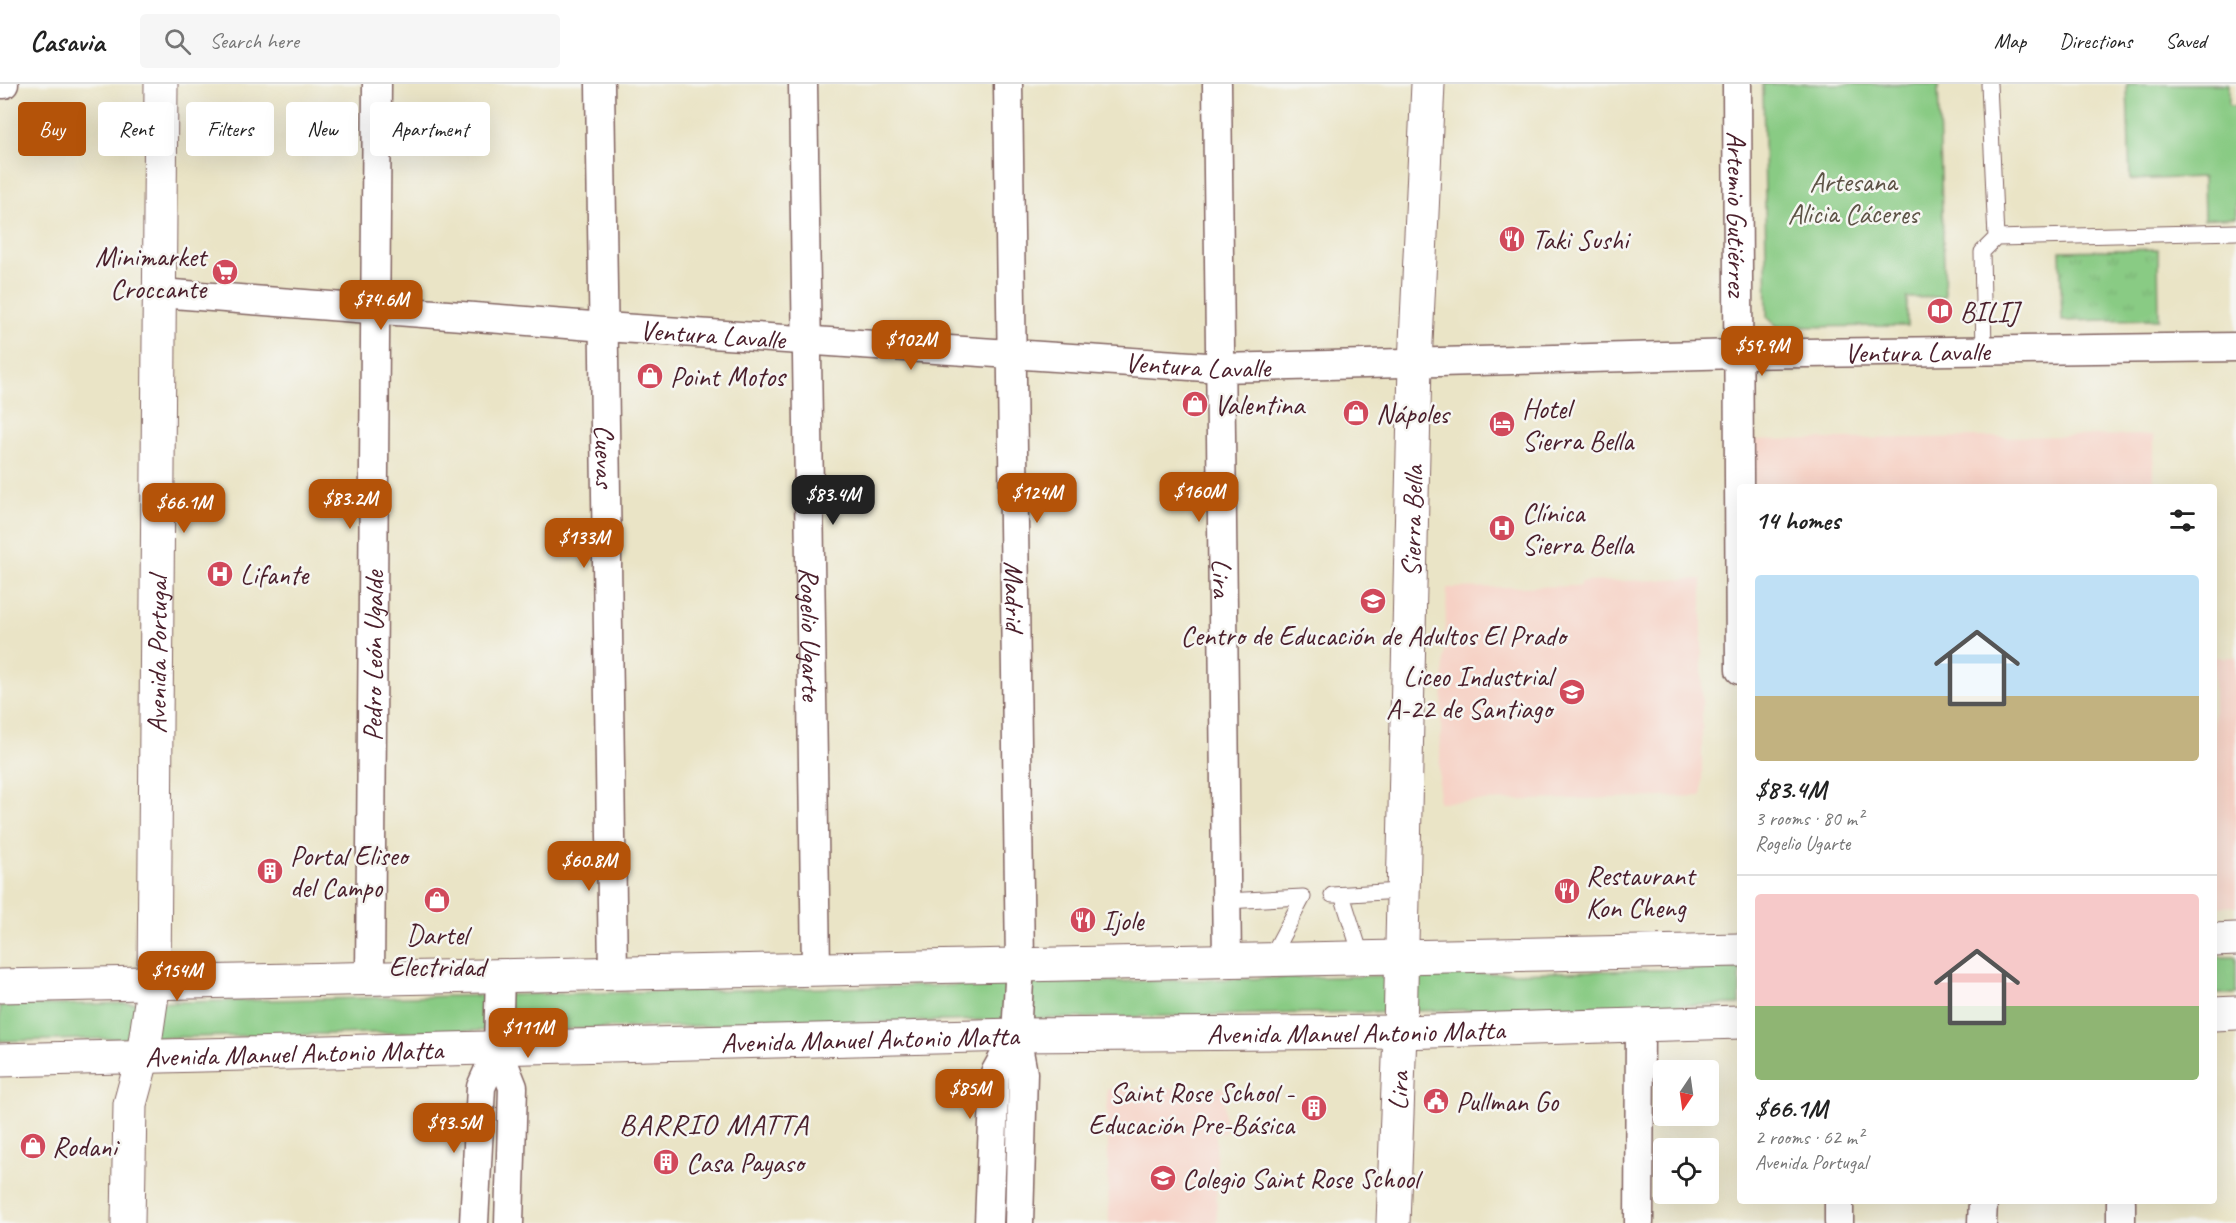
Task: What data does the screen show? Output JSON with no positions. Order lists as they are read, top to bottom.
{
  "streets": {
    "main road": [
      "Sierra Bella",
      "Lira",
      "Avenida Portugal",
      "Avenida Manuel Antonio Matta"
    ],
    "street": [
      "Artemio Gutiérrez",
      "Ventura Lavalle",
      "Cuevas",
      "Madrid",
      "Rogelio Ugarte",
      "Pedro León Ugalde"
    ]
  },
  "crossings": [
    ["Artemio Gutiérrez", "Ventura Lavalle"],
    ["Ventura Lavalle", "Cuevas"],
    ["Ventura Lavalle", "Sierra Bella"],
    ["Ventura Lavalle", "Lira"],
    ["Ventura Lavalle", "Madrid"],
    ["Ventura Lavalle", "Rogelio Ugarte"],
    ["Ventura Lavalle", "Avenida Portugal"],
    ["Ventura Lavalle", "Pedro León Ugalde"],
    ["Sierra Bella", "Lira"],
    ["Lira", "Avenida Manuel Antonio Matta"],
    ["Madrid", "Avenida Manuel Antonio Matta"],
    ["Avenida Portugal", "Avenida Manuel Antonio Matta"]
  ],
  "districts": ["BARRIO MATTA"],
  "parks": ["Artesana Alicia Cáceres"],
  "places": {
    "restaurant": ["Taki Sushi", "Restaurant Kon Cheng", "Ijole"],
    "supermarket": ["Minimarket Croccante"],
    "library": ["BILIJ"],
    "shop": [
      "Point Motos",
      "Valentina",
      "Nápoles",
      "Dartel Electridad",
      "Rodani"
    ],
    "hotel": ["Hotel Sierra Bella"],
    "hospital": ["Clínica Sierra Bella", "Lifante"],
    "school or university": ["Centro de Educación de Adultos El Prado", "Liceo Industrial A-22 de Santiago", "Colegio Saint Rose School"],
    "building": ["Portal Eliseo del Campo", "Saint Rose School - Educación Pre-Básica", "Casa Payaso"],
    "public building": ["Pullman Go"]
  },
  "north": "bottom",
  "page": {
    "header": "Casavia",
    "search": "Search here",
    "nav": ["Map", "Directions", "Saved"],
    "chip": [
      "Buy",
      "Rent",
      "Filters",
      "New",
      "Apartment"
    ],
    "price": [
      "$74.6M",
      "$102M",
      "$59.9M",
      "$160M",
      "$124M",
      "$83.4M",
      "$83.2M",
      "$66.1M",
      "$133M",
      "$60.8M",
      "$154M",
      "$111M",
      "$85M",
      "$93.5M"
    ],
    "heading": "14 homes",
    "list": [
      {
        "name": "$83.4M",
        "note": "3 rooms · 80 m² · Rogelio Ugarte"
      },
      {
        "name": "$66.1M",
        "note": "2 rooms · 62 m² · Avenida Portugal"
      }
    ]
  }
}
